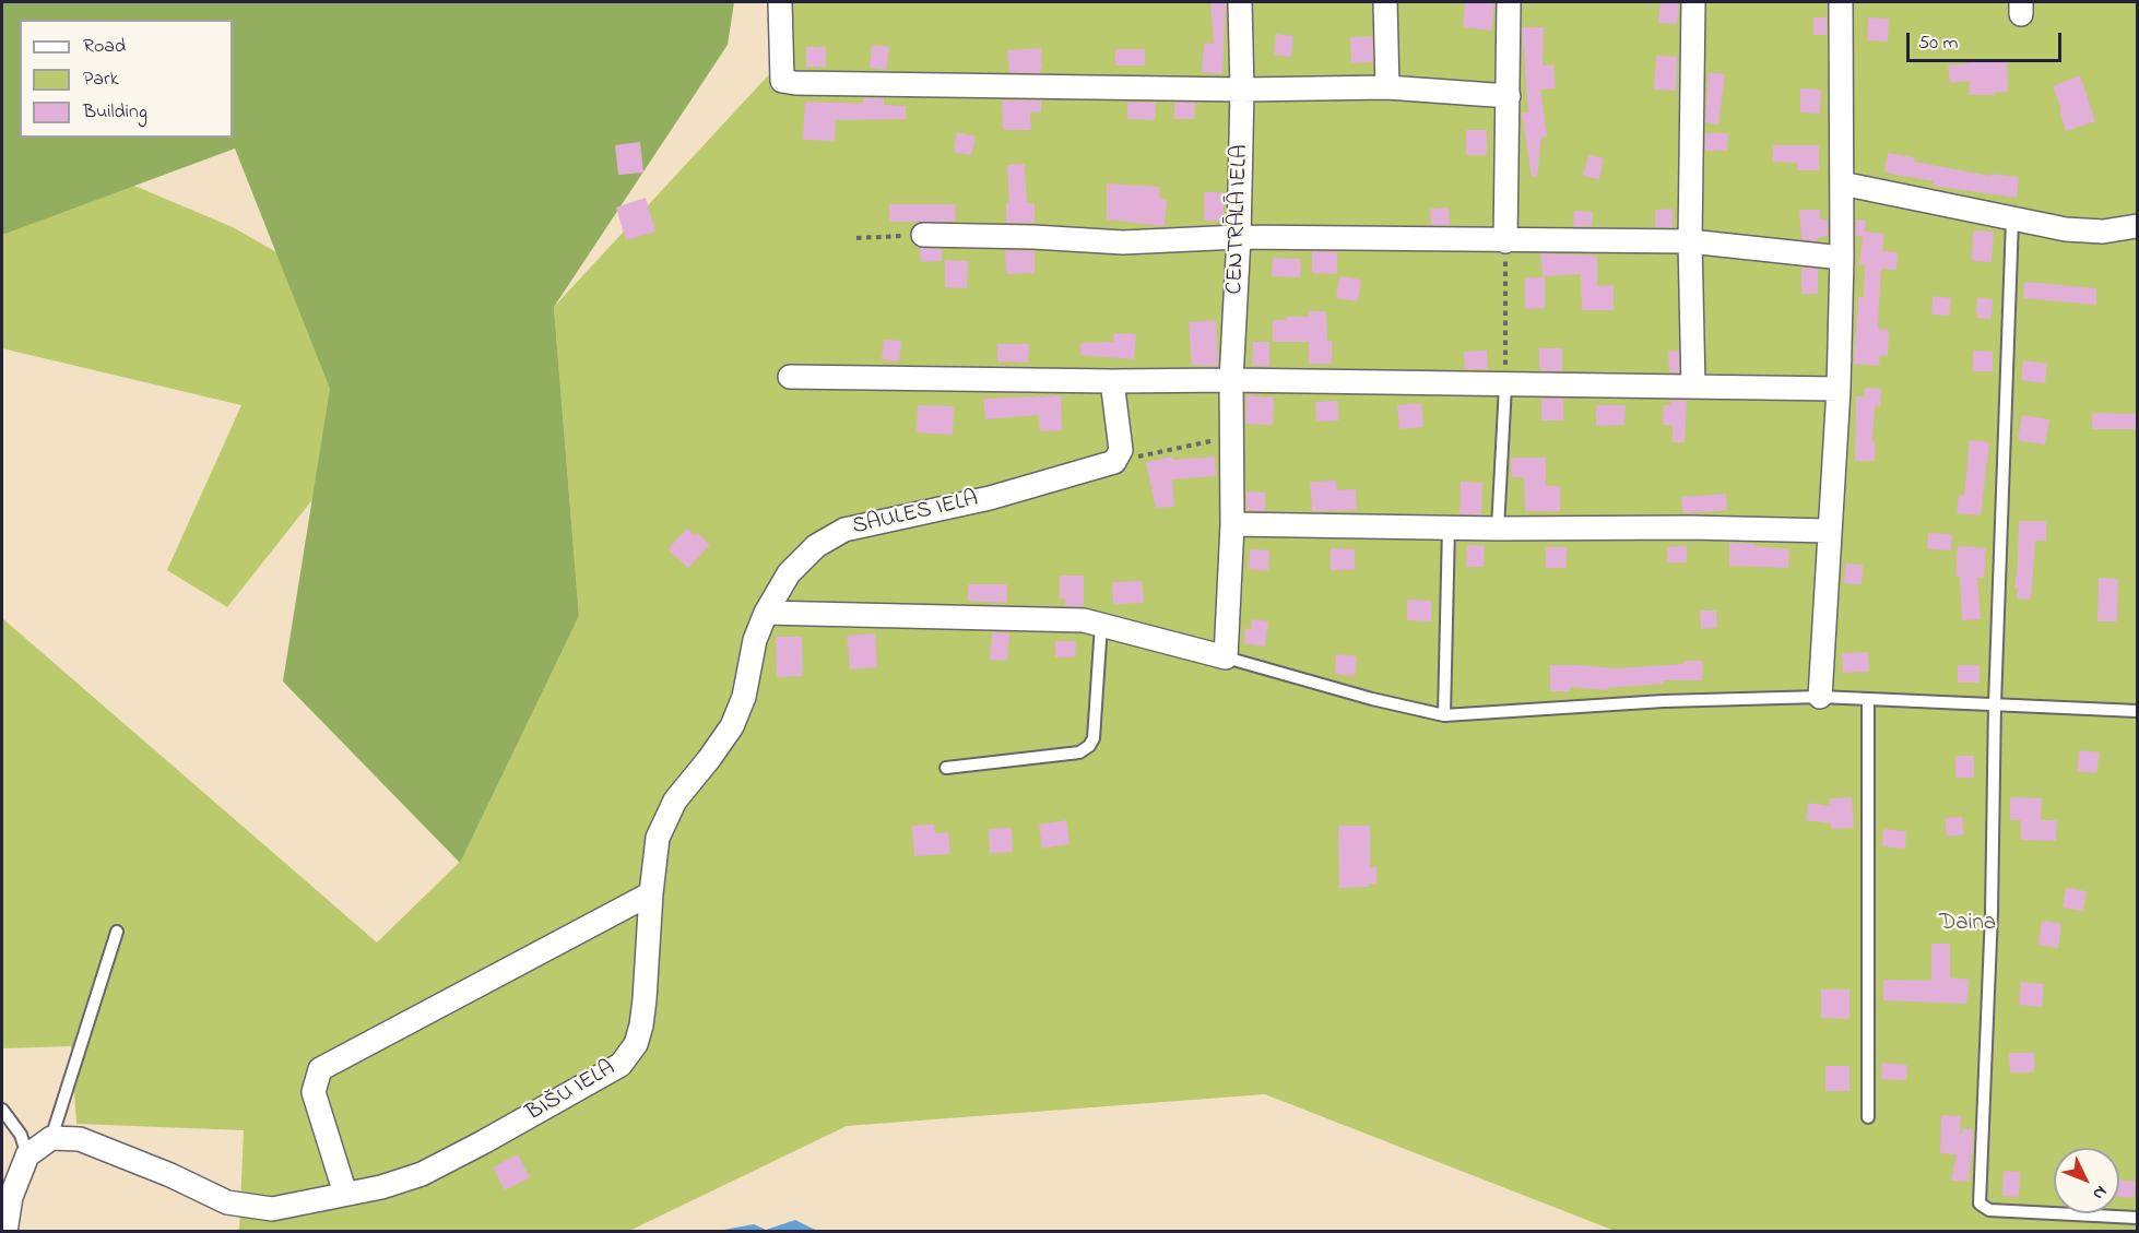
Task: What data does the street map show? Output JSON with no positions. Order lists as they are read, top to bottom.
{
  "streets": {
    "street": ["CENTRĀLĀ IELA", "SAULES IELA", "BIŠU IELA"]
  },
  "crossings": [
    ["SAULES IELA", "BIŠU IELA"]
  ],
  "parks": ["Daina"],
  "legend": ["Road", "Park", "Building"],
  "scale_bar": "50 m",
  "north": "bottom right"
}
